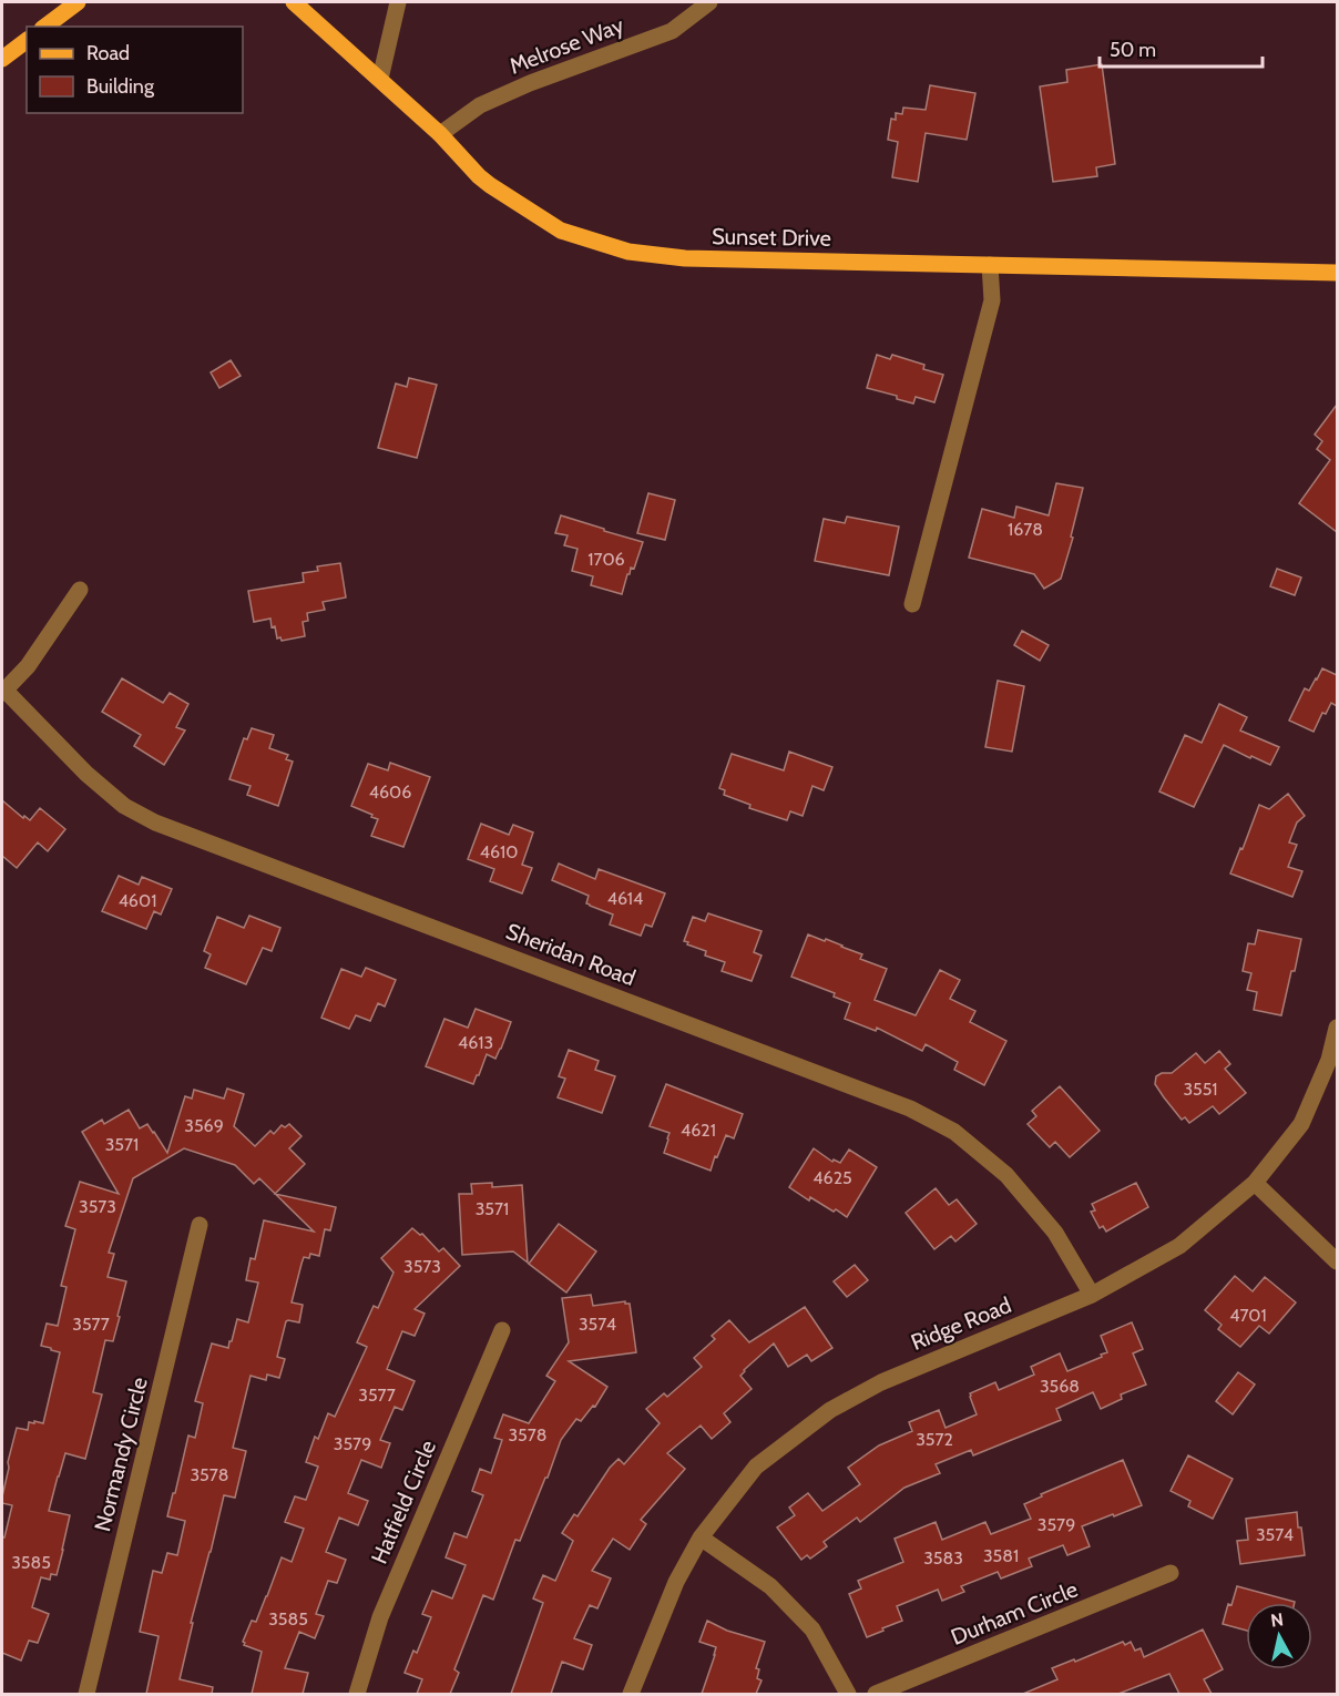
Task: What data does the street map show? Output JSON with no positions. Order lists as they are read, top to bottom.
{
  "streets": {
    "main road": ["Sunset Drive"],
    "street": [
      "Melrose Way",
      "Sheridan Road",
      "Ridge Road",
      "Normandy Circle",
      "Hatfield Circle",
      "Durham Circle"
    ]
  },
  "crossings": [
    ["Melrose Way", "Sunset Drive"],
    ["Sheridan Road", "Ridge Road"]
  ],
  "house_numbers": [
    "1678",
    "1706",
    "4606",
    "4610",
    "4614",
    "4601",
    "4613",
    "3551",
    "3569",
    "4621",
    "3571",
    "4625",
    "3573",
    "3571",
    "3573",
    "4701",
    "3577",
    "3574",
    "3568",
    "3577",
    "3578",
    "3572",
    "3579",
    "3578",
    "3579",
    "3574",
    "3581",
    "3583",
    "3585",
    "3585"
  ],
  "legend": ["Road", "Building"],
  "scale_bar": "50 m",
  "north": "top"
}
